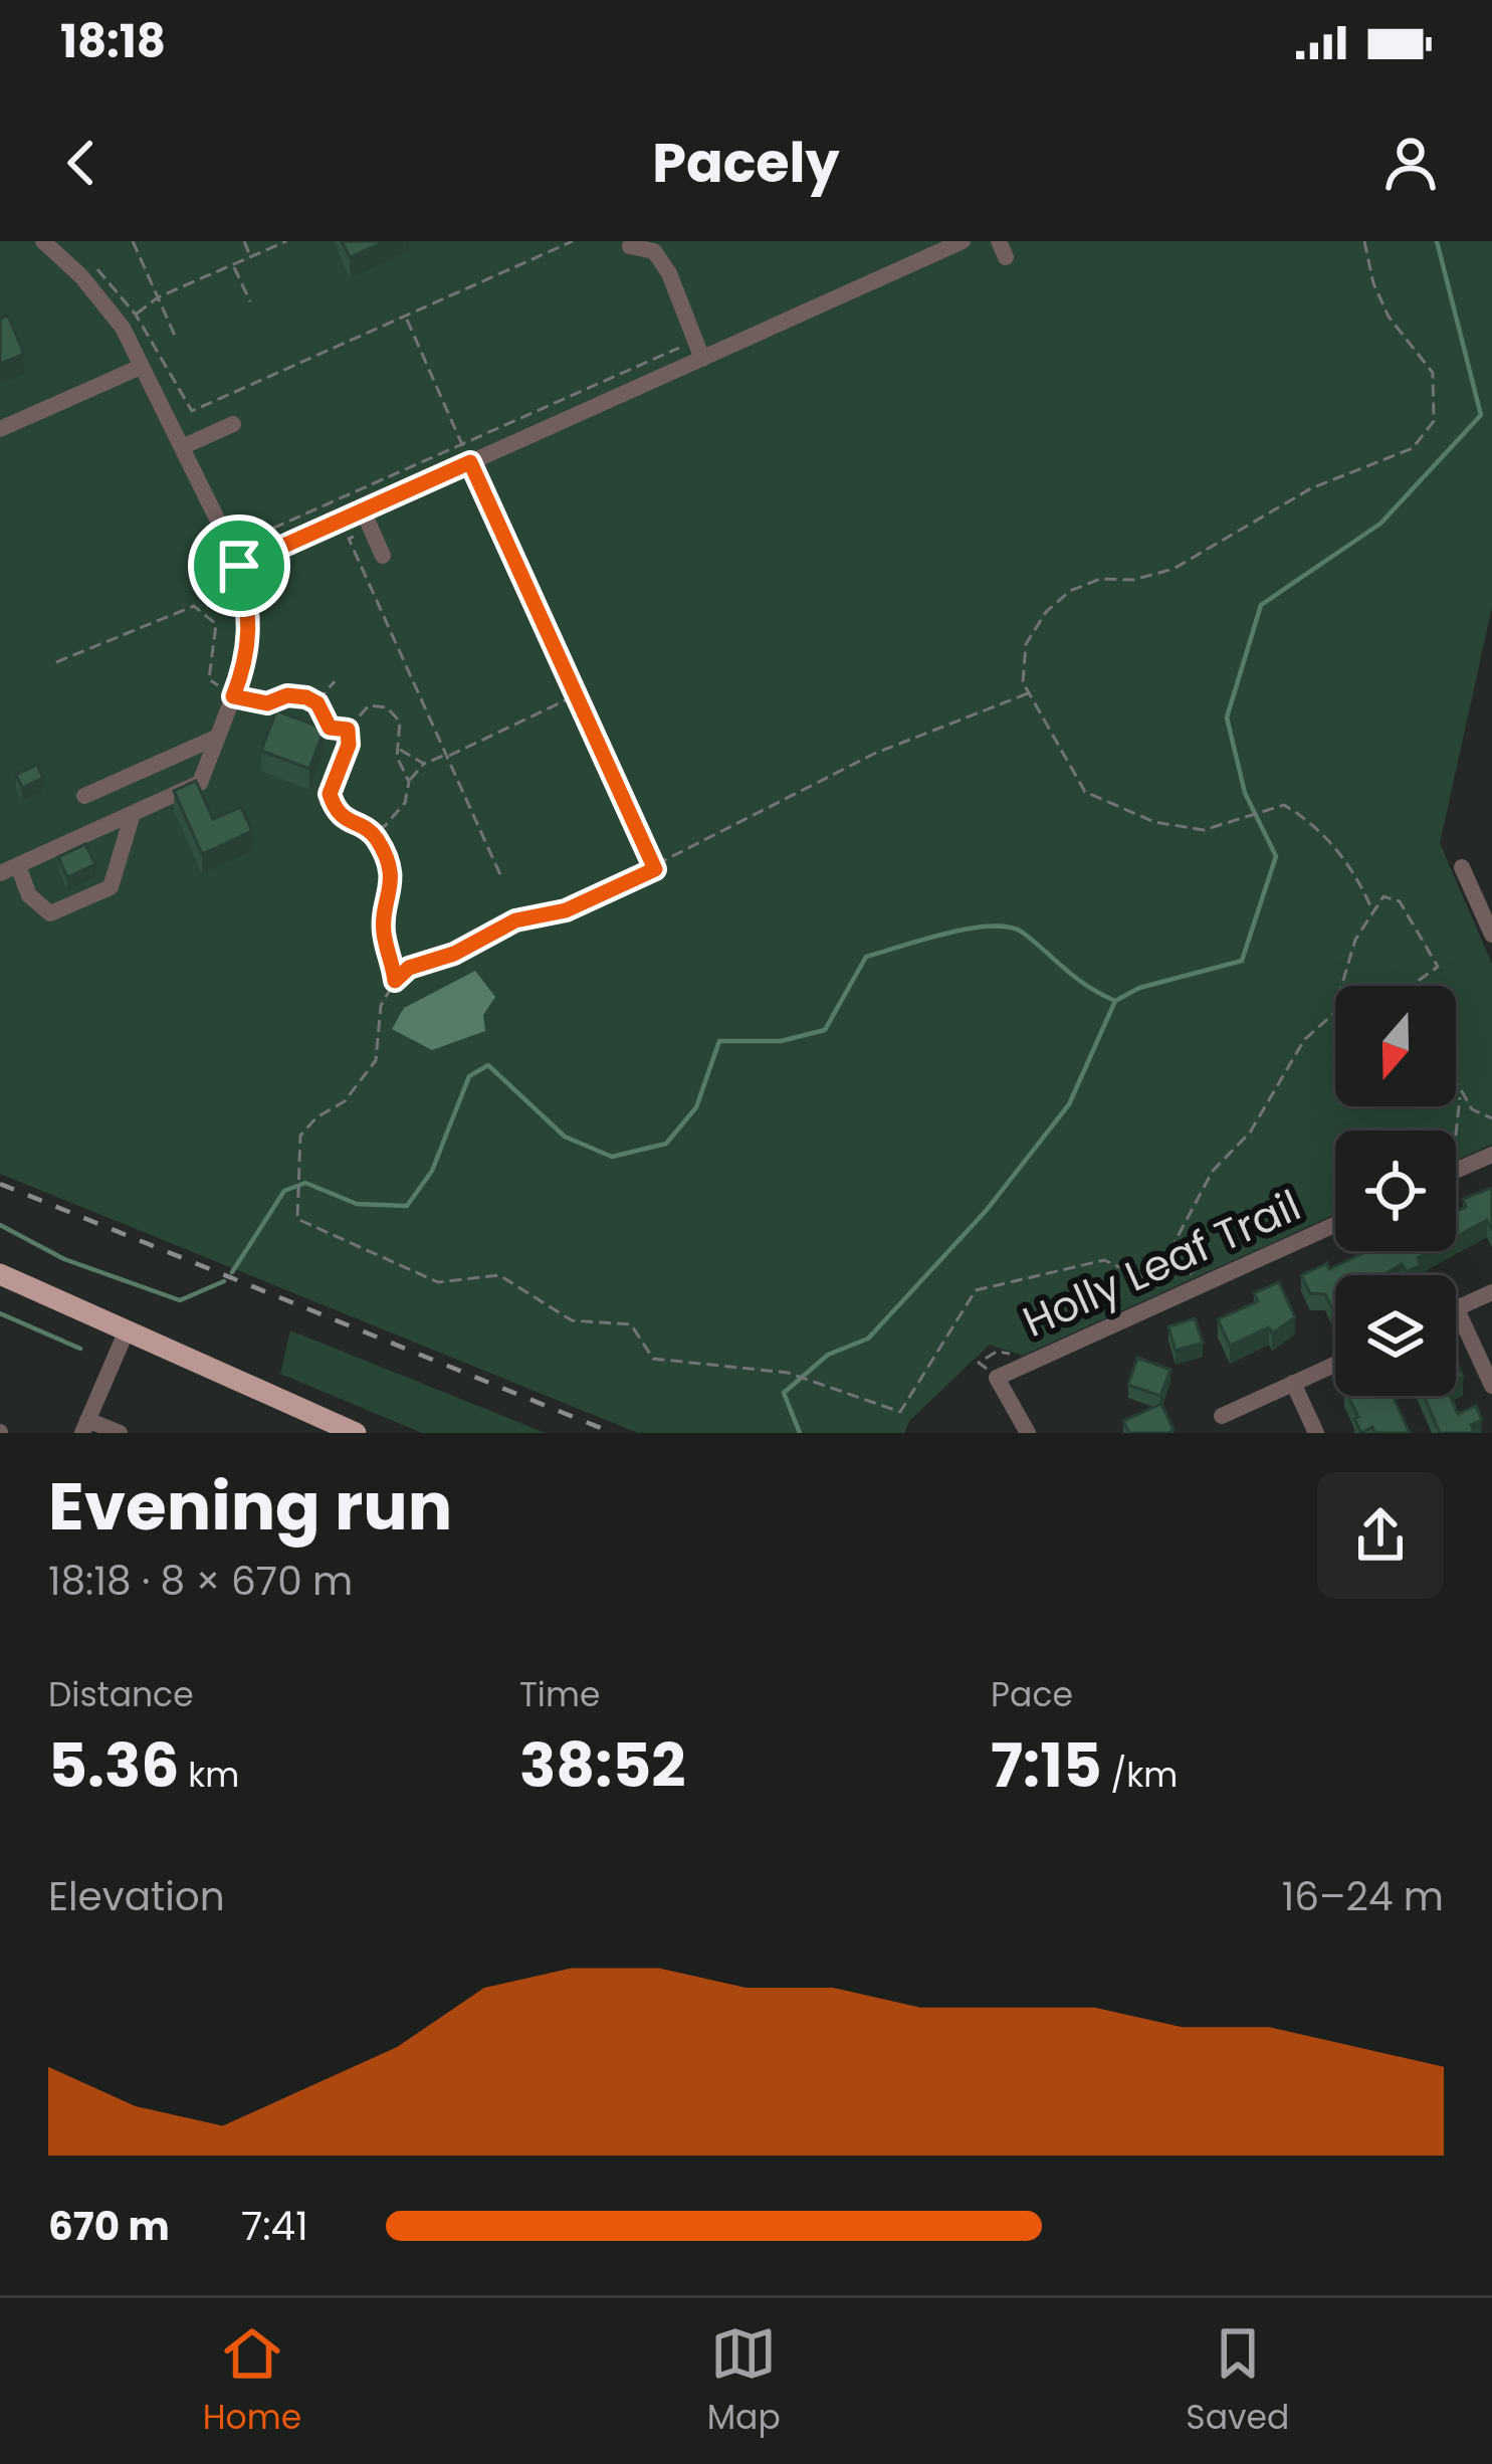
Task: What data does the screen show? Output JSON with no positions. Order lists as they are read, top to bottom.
{
  "streets": {
    "street": ["Holly Leaf Trail"]
  },
  "north": "bottom",
  "page": {
    "status": "18:18",
    "header": "Pacely",
    "heading": ["Evening run", "18:18 · 8 × 670 m"],
    "stats": [
      ["Distance", "5.36 km"],
      ["Time", "38:52"],
      ["Pace", "7:15 /km"]
    ],
    "chart": ["Elevation", "16–24 m"],
    "list": [
      {
        "name": "670 m",
        "note": "7:41"
      }
    ],
    "tabs": ["Home", "Map", "Saved"]
  }
}
